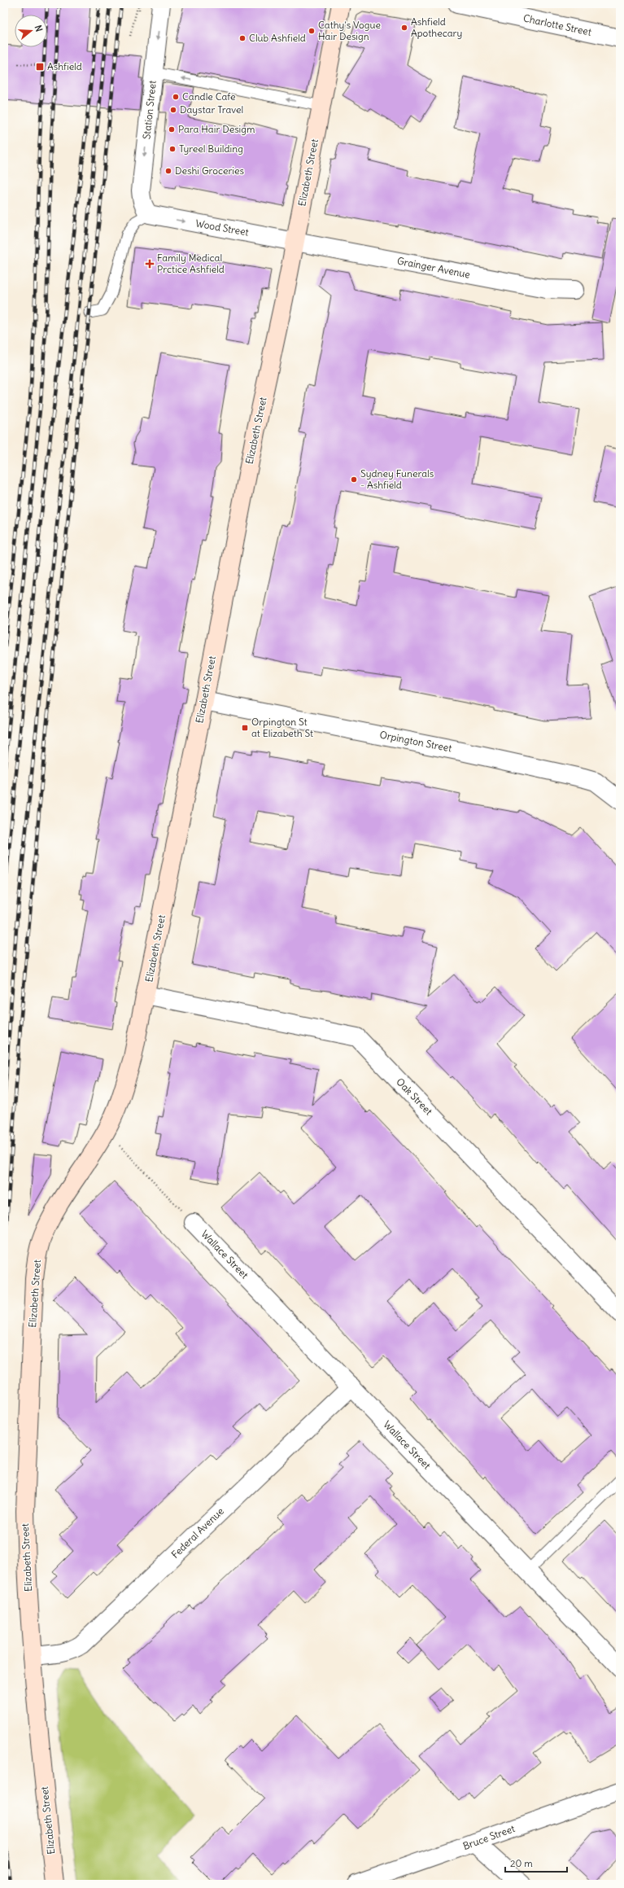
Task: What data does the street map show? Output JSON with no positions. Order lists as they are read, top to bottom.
{
  "streets": {
    "main road": ["Elizabeth Street"],
    "street": [
      "Charlotte Street",
      "Station Street",
      "Wood Street",
      "Grainger Avenue",
      "Orpington Street",
      "Oak Street",
      "Wallace Street",
      "Federal Avenue",
      "Bruce Street"
    ]
  },
  "crossings": [
    ["Station Street", "Wood Street"],
    ["Elizabeth Street", "Wood Street"],
    ["Elizabeth Street", "Grainger Avenue"],
    ["Elizabeth Street", "Orpington Street"],
    ["Elizabeth Street", "Oak Street"],
    ["Elizabeth Street", "Federal Avenue"],
    ["Wood Street", "Grainger Avenue"],
    ["Wallace Street", "Federal Avenue"]
  ],
  "one_way": ["Station Street", "Wood Street"],
  "places": {
    "other": [
      "Ashfield Apothecary",
      "Cathy's Vogue Hair Design",
      "Club Ashfield",
      "Candle Cafe",
      "Daystar Travel",
      "Para Hair Desigm",
      "Tyreel Building",
      "Deshi Groceries",
      "Sydney Funerals - Ashfield"
    ],
    "transit": ["Ashfield", "Orpington St at Elizabeth St"],
    "health": ["Family Medical Prctice Ashfield"]
  },
  "scale_bar": "20 m",
  "north": "right"
}
